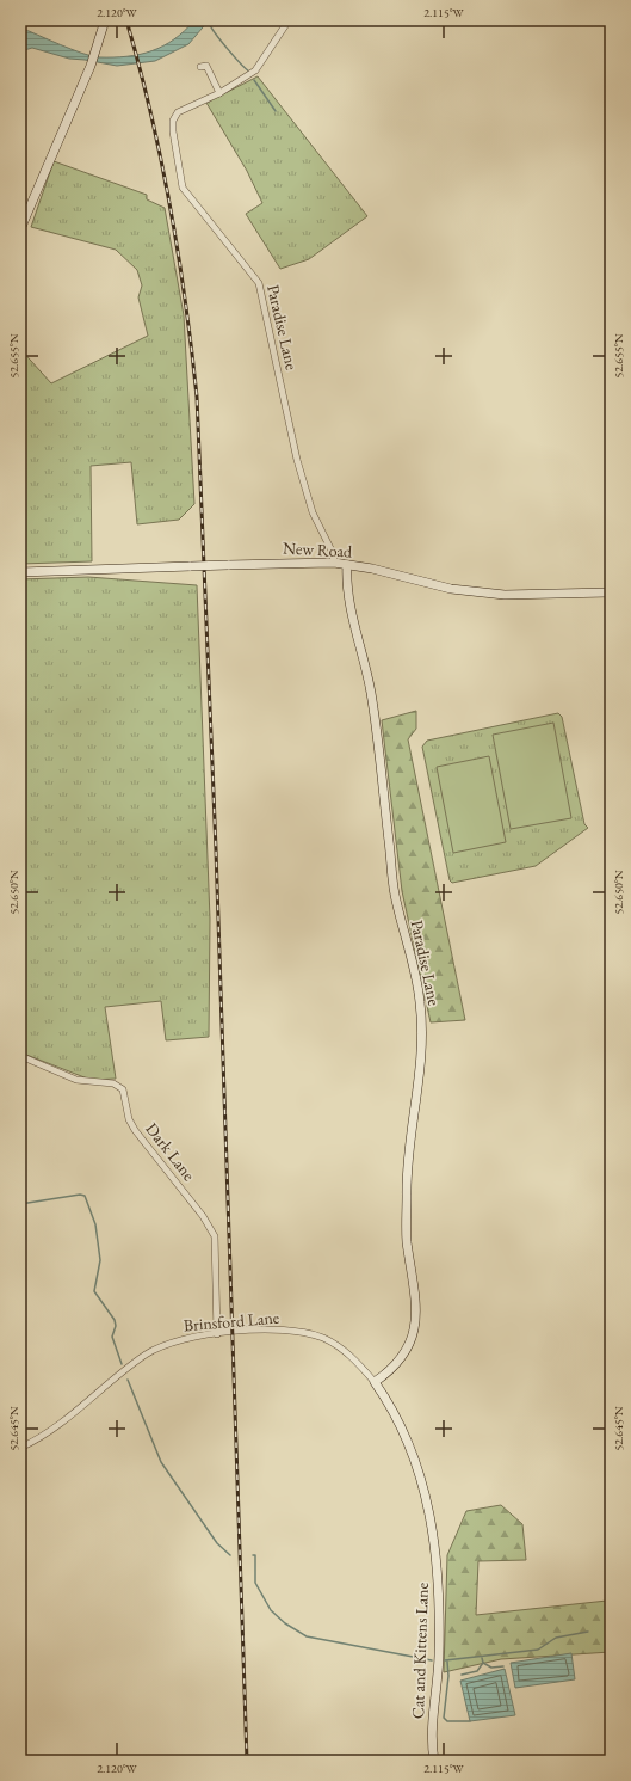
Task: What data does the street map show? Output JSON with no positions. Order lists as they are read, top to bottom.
{
  "streets": {
    "street": [
      "Paradise Lane",
      "New Road",
      "Dark Lane",
      "Brinsford Lane",
      "Cat and Kittens Lane"
    ]
  },
  "crossings": [
    ["Paradise Lane", "New Road"],
    ["Paradise Lane", "Brinsford Lane"],
    ["Paradise Lane", "Cat and Kittens Lane"],
    ["Dark Lane", "Brinsford Lane"],
    ["Brinsford Lane", "Cat and Kittens Lane"]
  ],
  "coordinates": [
    "2.120°W",
    "2.115°W",
    "52.655°N",
    "52.650°N",
    "52.645°N"
  ]
}
